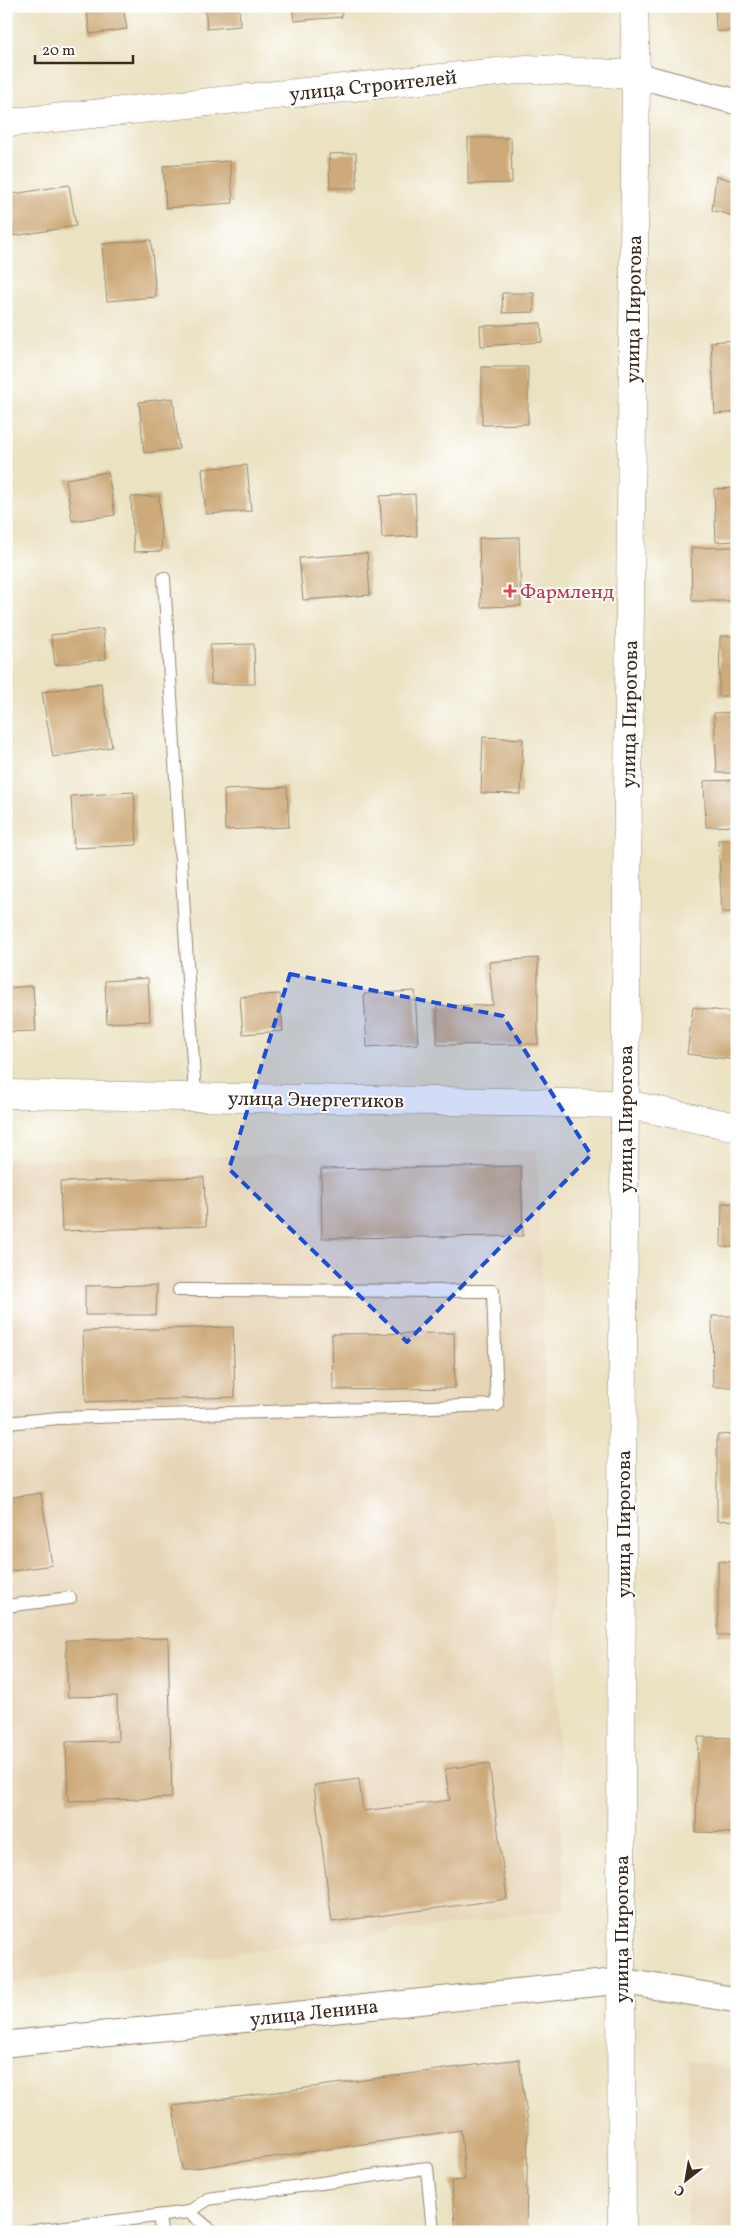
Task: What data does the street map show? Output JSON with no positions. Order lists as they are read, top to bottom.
{
  "streets": {
    "street": [
      "улица Строителей",
      "улица Пирогова",
      "улица Энергетиков",
      "улица Ленина"
    ]
  },
  "crossings": [
    ["улица Строителей", "улица Пирогова"],
    ["улица Пирогова", "улица Энергетиков"],
    ["улица Пирогова", "улица Ленина"]
  ],
  "places": {
    "health": ["Фармленд"]
  },
  "scale_bar": "20 m",
  "north": "bottom left"
}
